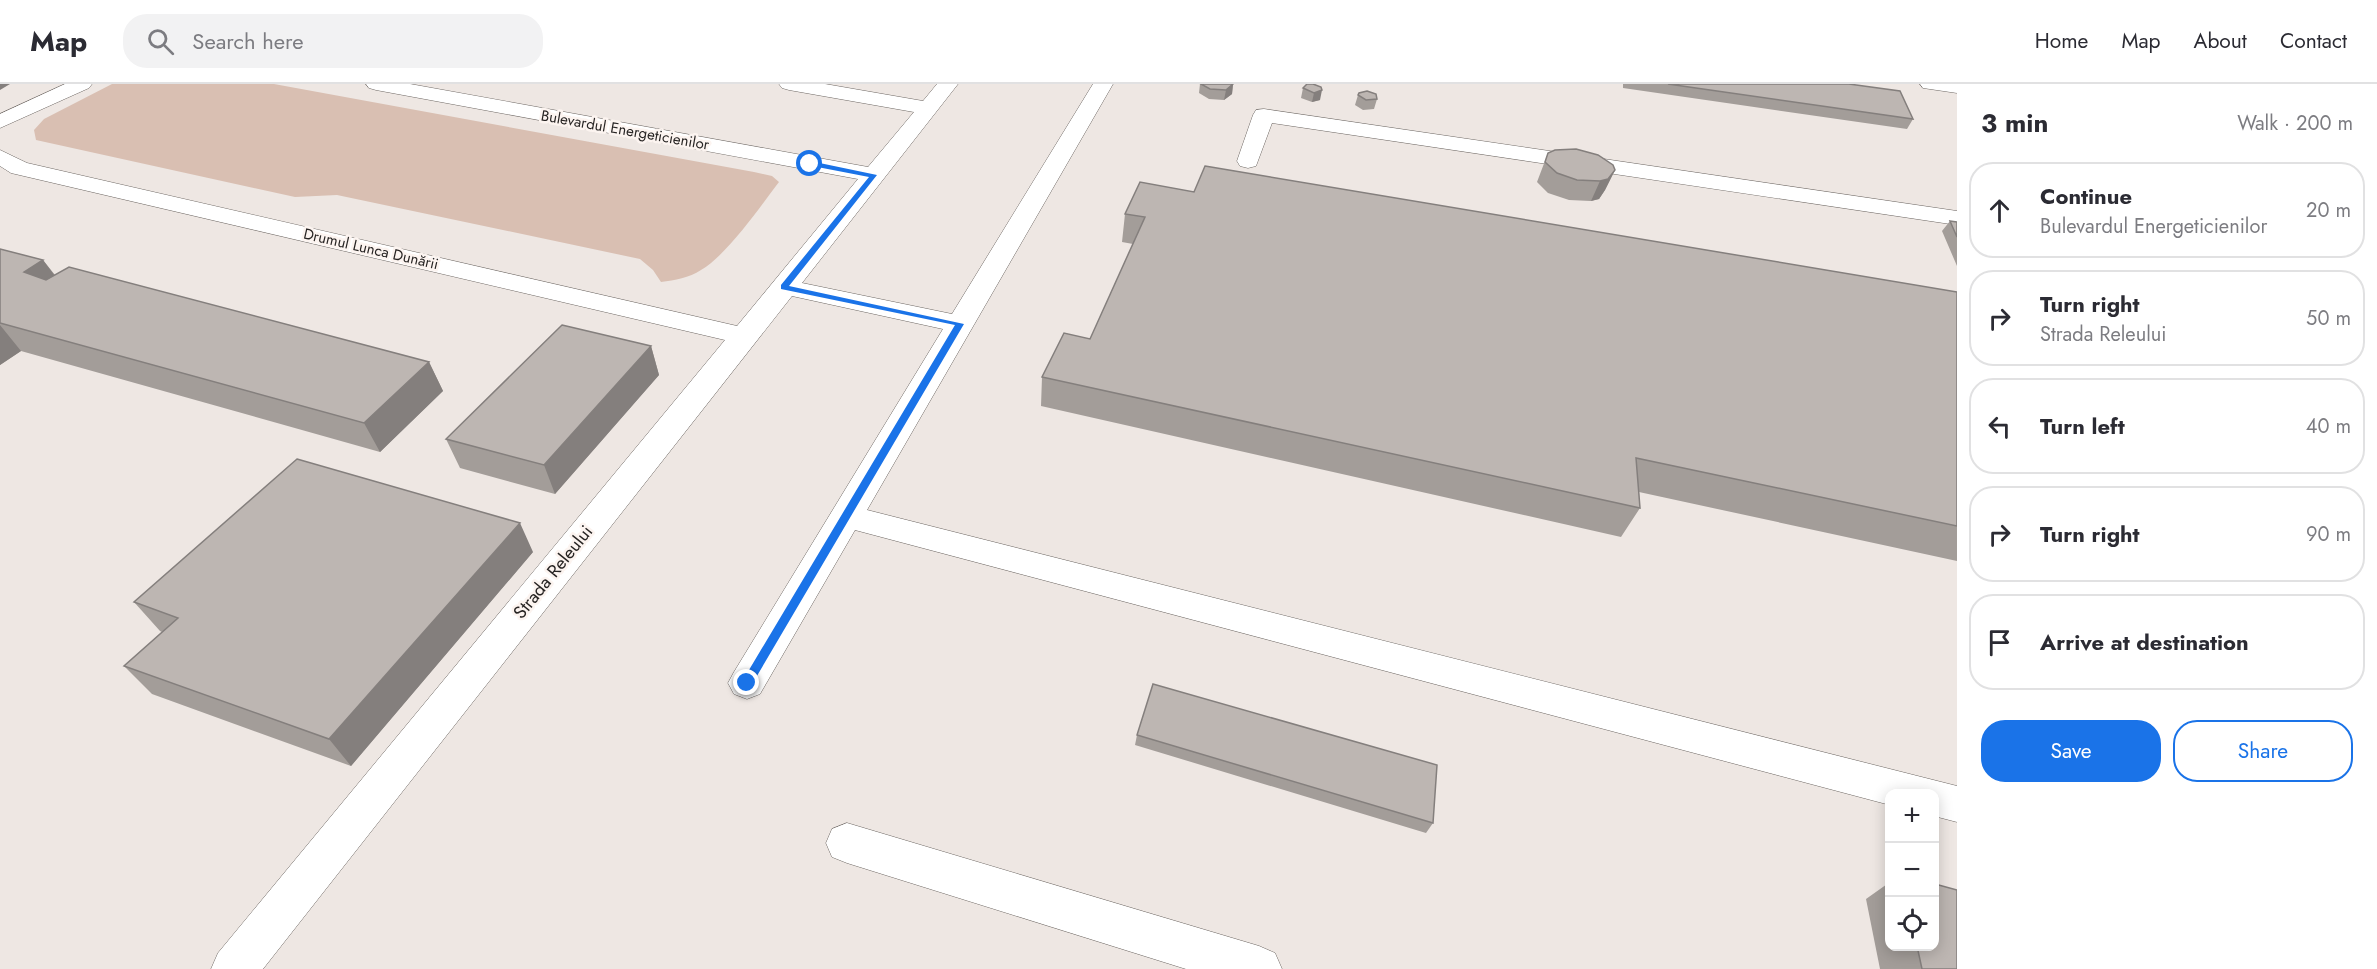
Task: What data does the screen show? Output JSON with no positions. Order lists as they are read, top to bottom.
{
  "streets": {
    "street": ["Bulevardul Energeticienilor", "Drumul Lunca Dunării", "Strada Releului"]
  },
  "crossings": [
    ["Bulevardul Energeticienilor", "Strada Releului"],
    ["Drumul Lunca Dunării", "Strada Releului"]
  ],
  "page": {
    "header": "Map",
    "search": "Search here",
    "nav": [
      "Home",
      "Map",
      "About",
      "Contact"
    ],
    "heading": ["3 min", "Walk · 200 m"],
    "list": [
      ["Continue", "Bulevardul Energeticienilor", "20 m"],
      ["Turn right", "Strada Releului", "50 m"],
      ["Turn left", "40 m"],
      ["Turn right", "90 m"],
      "Arrive at destination"
    ],
    "buttons": ["Save", "Share"],
    "map_buttons": ["+", "−"]
  }
}
